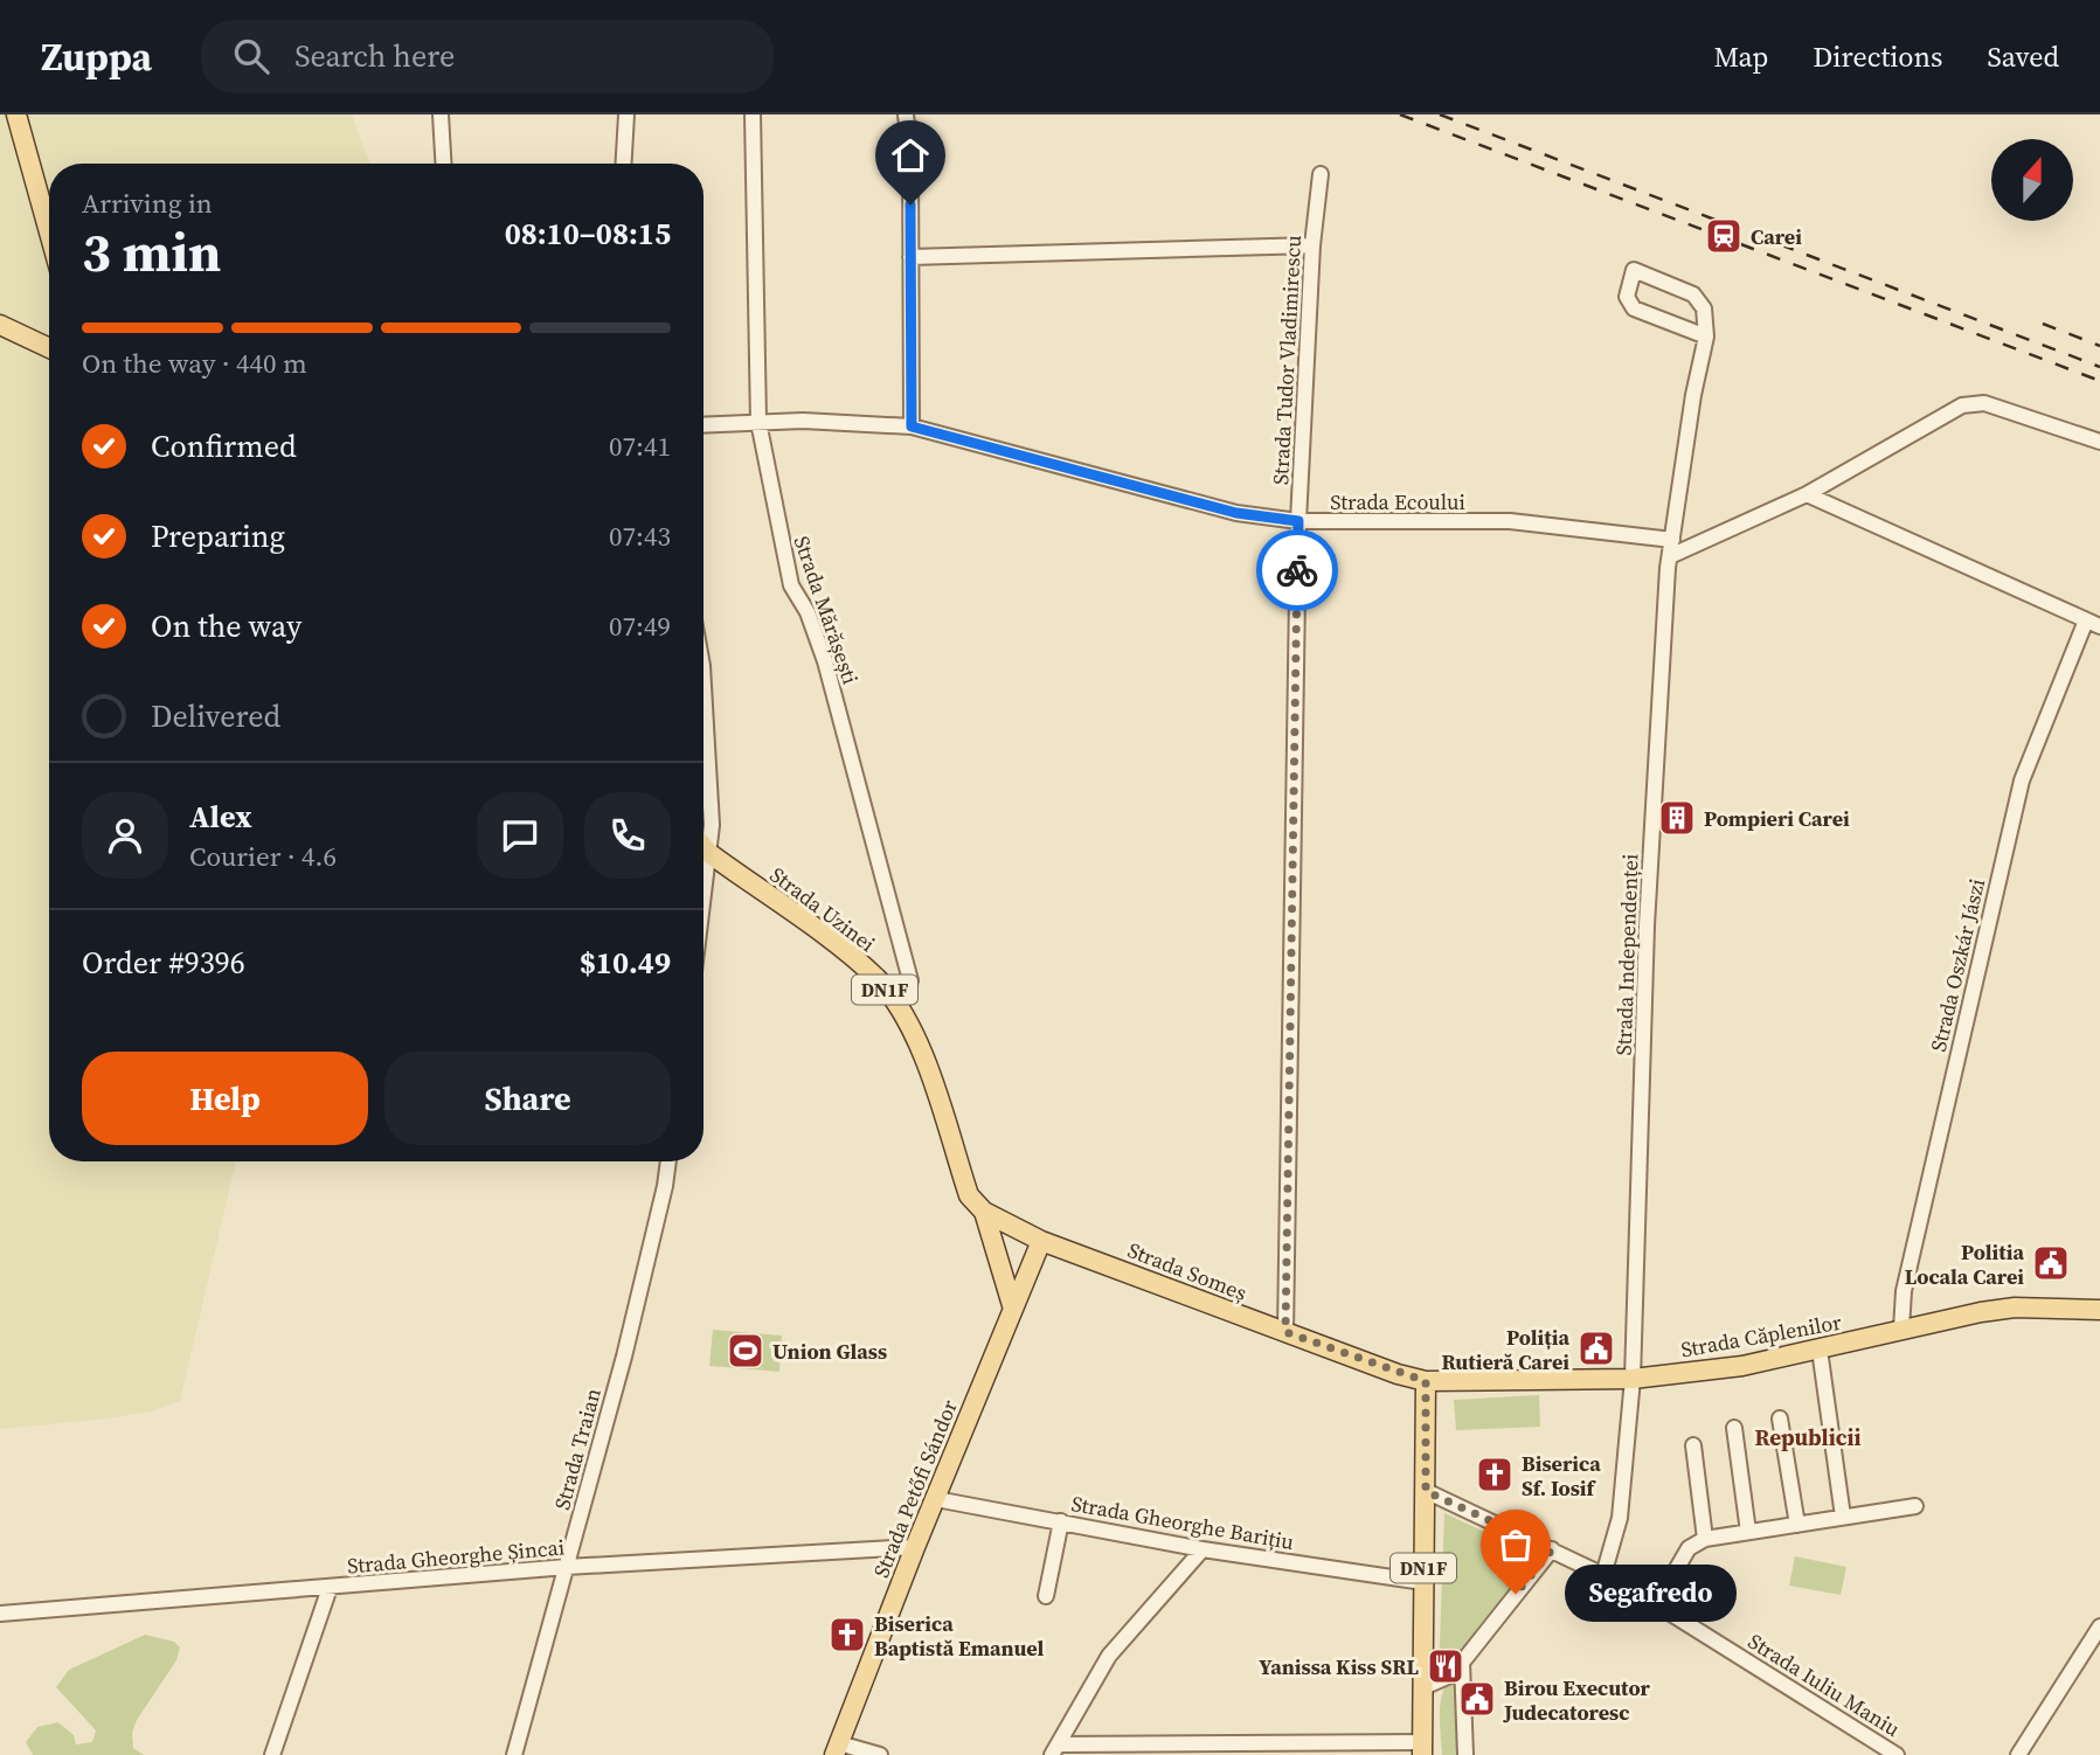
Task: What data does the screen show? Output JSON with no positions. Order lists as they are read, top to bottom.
{
  "streets": {
    "main road": [
      "Strada Uzinei",
      "DN1F",
      "Strada Someș",
      "Strada Căplenilor",
      "Strada Petőfi Sándor"
    ],
    "street": [
      "Strada Tudor Vladimirescu",
      "Strada Ecoului",
      "Strada Mărășești",
      "Strada Independenței",
      "Strada Oszkár Jászi",
      "Strada Traian",
      "Strada Gheorghe Barițiu",
      "Strada Gheorghe Șincai",
      "Strada Iuliu Maniu"
    ]
  },
  "crossings": [
    ["Strada Tudor Vladimirescu", "Strada Ecoului"],
    ["Strada Tudor Vladimirescu", "Strada Someș"],
    ["Strada Ecoului", "Strada Mărășești"],
    ["Strada Ecoului", "Strada Independenței"],
    ["Strada Mărășești", "Strada Uzinei"],
    ["Strada Uzinei", "Strada Someș"],
    ["Strada Uzinei", "Strada Petőfi Sándor"],
    ["Strada Independenței", "Strada Căplenilor"],
    ["Strada Independenței", "Strada Iuliu Maniu"],
    ["Strada Oszkár Jászi", "Strada Căplenilor"],
    ["DN1F", "Strada Someș"],
    ["DN1F", "Strada Căplenilor"],
    ["DN1F", "Strada Gheorghe Barițiu"],
    ["DN1F", "Strada Iuliu Maniu"],
    ["Strada Someș", "Strada Căplenilor"],
    ["Strada Someș", "Strada Petőfi Sándor"],
    ["Strada Traian", "Strada Gheorghe Șincai"],
    ["Strada Petőfi Sándor", "Strada Gheorghe Barițiu"],
    ["Strada Petőfi Sándor", "Strada Gheorghe Șincai"]
  ],
  "districts": ["Republicii"],
  "places": {
    "station": ["Carei"],
    "building": ["Pompieri Carei"],
    "public building": ["Politia Locala Carei", "Poliția Rutieră Carei", "Birou Executor Judecatoresc"],
    "sports": ["Union Glass"],
    "church": ["Biserica Sf. Iosif", "Biserica Baptistă Emanuel"],
    "other": ["Segafredo"],
    "restaurant": ["Yanissa Kiss SRL"]
  },
  "north": "top",
  "page": {
    "header": "Zuppa",
    "search": "Search here",
    "nav": ["Map", "Directions", "Saved"],
    "heading": ["3 min", "Arriving in", "08:10–08:15"],
    "panel": [
      "Alex",
      "Courier · 4.6",
      "Order #9396",
      "$10.49"
    ],
    "bar": "On the way · 440 m",
    "list": [
      ["Confirmed", "07:41"],
      ["Preparing", "07:43"],
      ["On the way", "07:49"],
      "Delivered"
    ],
    "buttons": ["Help", "Share"],
    "bubble": "Segafredo"
  }
}
